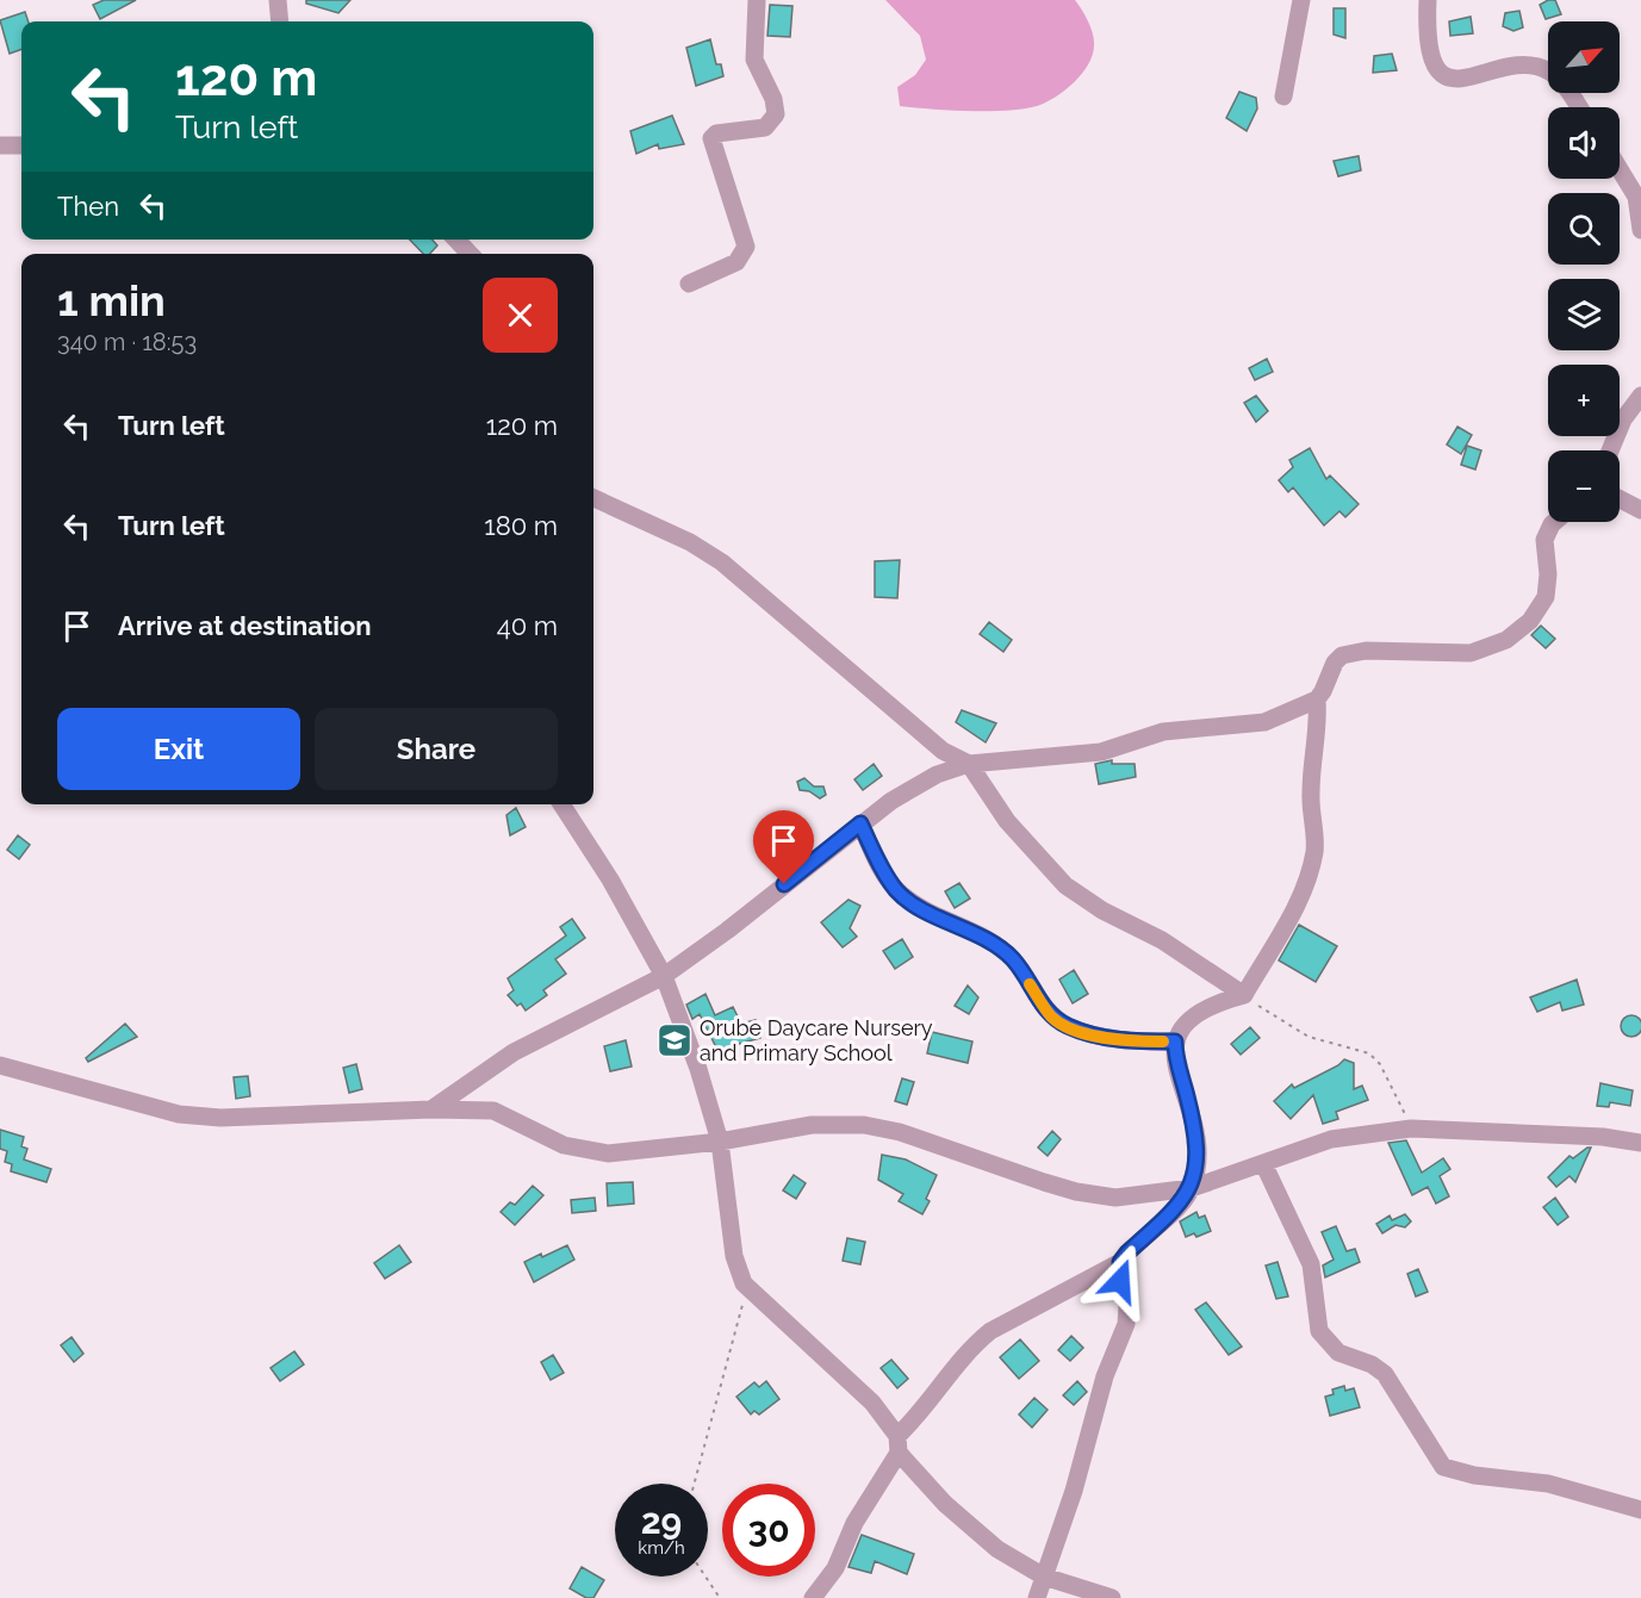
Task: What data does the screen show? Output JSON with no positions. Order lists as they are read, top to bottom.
{
  "places": {
    "school or university": ["Orube Daycare Nursery and Primary School"]
  },
  "north": "top right",
  "page": {
    "map_buttons": ["+", "−"],
    "turn": ["120 m", "Turn left"],
    "then": "Then",
    "heading": ["1 min", "340 m · 18:53"],
    "list": [
      {
        "name": "Turn left",
        "value": "120 m"
      },
      {
        "name": "Turn left",
        "value": "180 m"
      },
      {
        "name": "Arrive at destination",
        "value": "40 m"
      }
    ],
    "buttons": ["Exit", "Share"],
    "speed": "29 km/h",
    "limit": "30"
  }
}
